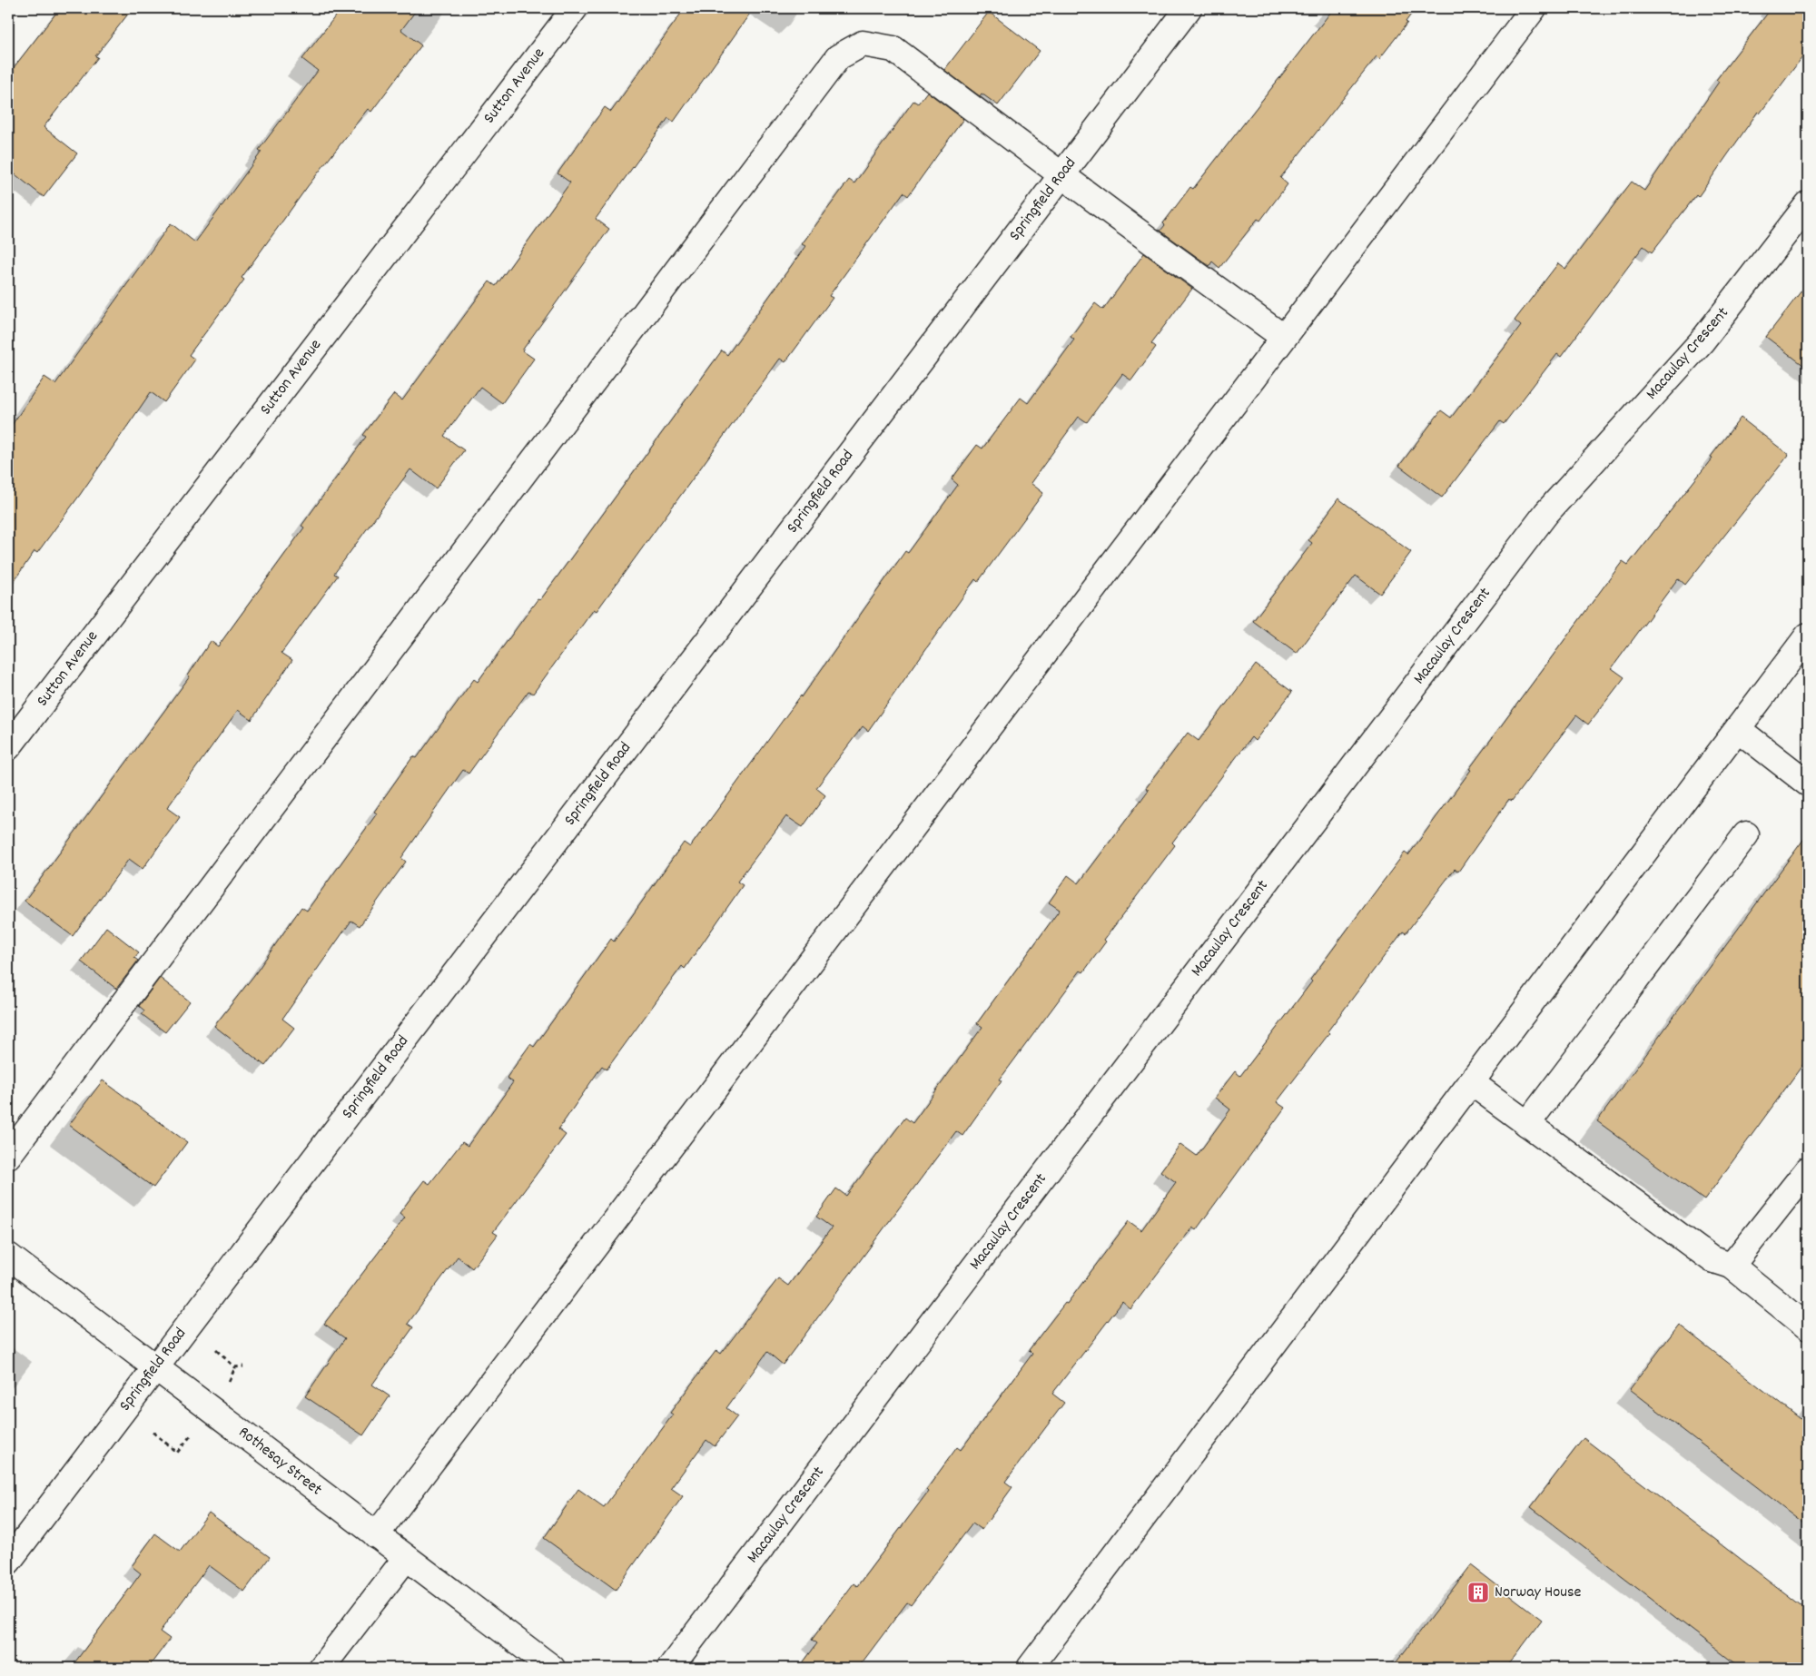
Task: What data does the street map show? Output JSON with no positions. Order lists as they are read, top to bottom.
{
  "streets": {
    "street": [
      "Sutton Avenue",
      "Springfield Road",
      "Macaulay Crescent",
      "Rothesay Street"
    ]
  },
  "crossings": [
    ["Springfield Road", "Rothesay Street"]
  ],
  "places": {
    "building": ["Norway House"]
  }
}
